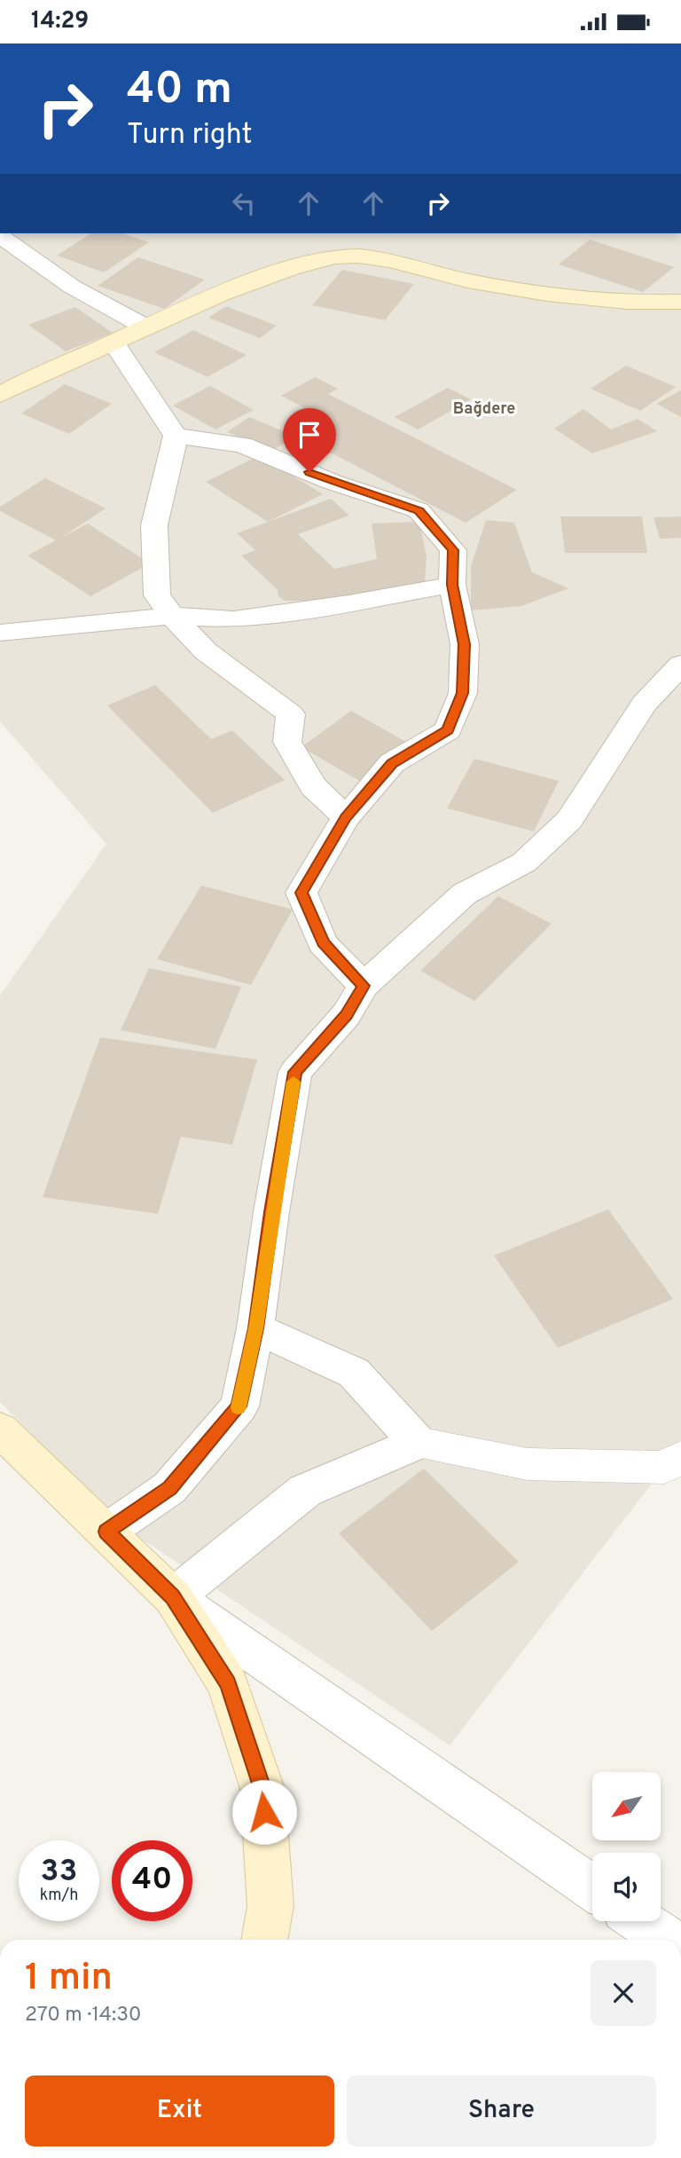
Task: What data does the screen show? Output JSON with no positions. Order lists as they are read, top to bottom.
{
  "districts": ["Bağdere"],
  "north": "bottom left",
  "page": {
    "status": "14:29",
    "turn": ["40 m", "Turn right"],
    "speed": "33 km/h",
    "limit": "40",
    "heading": ["1 min", "270 m · 14:30"],
    "buttons": ["Exit", "Share"]
  }
}
